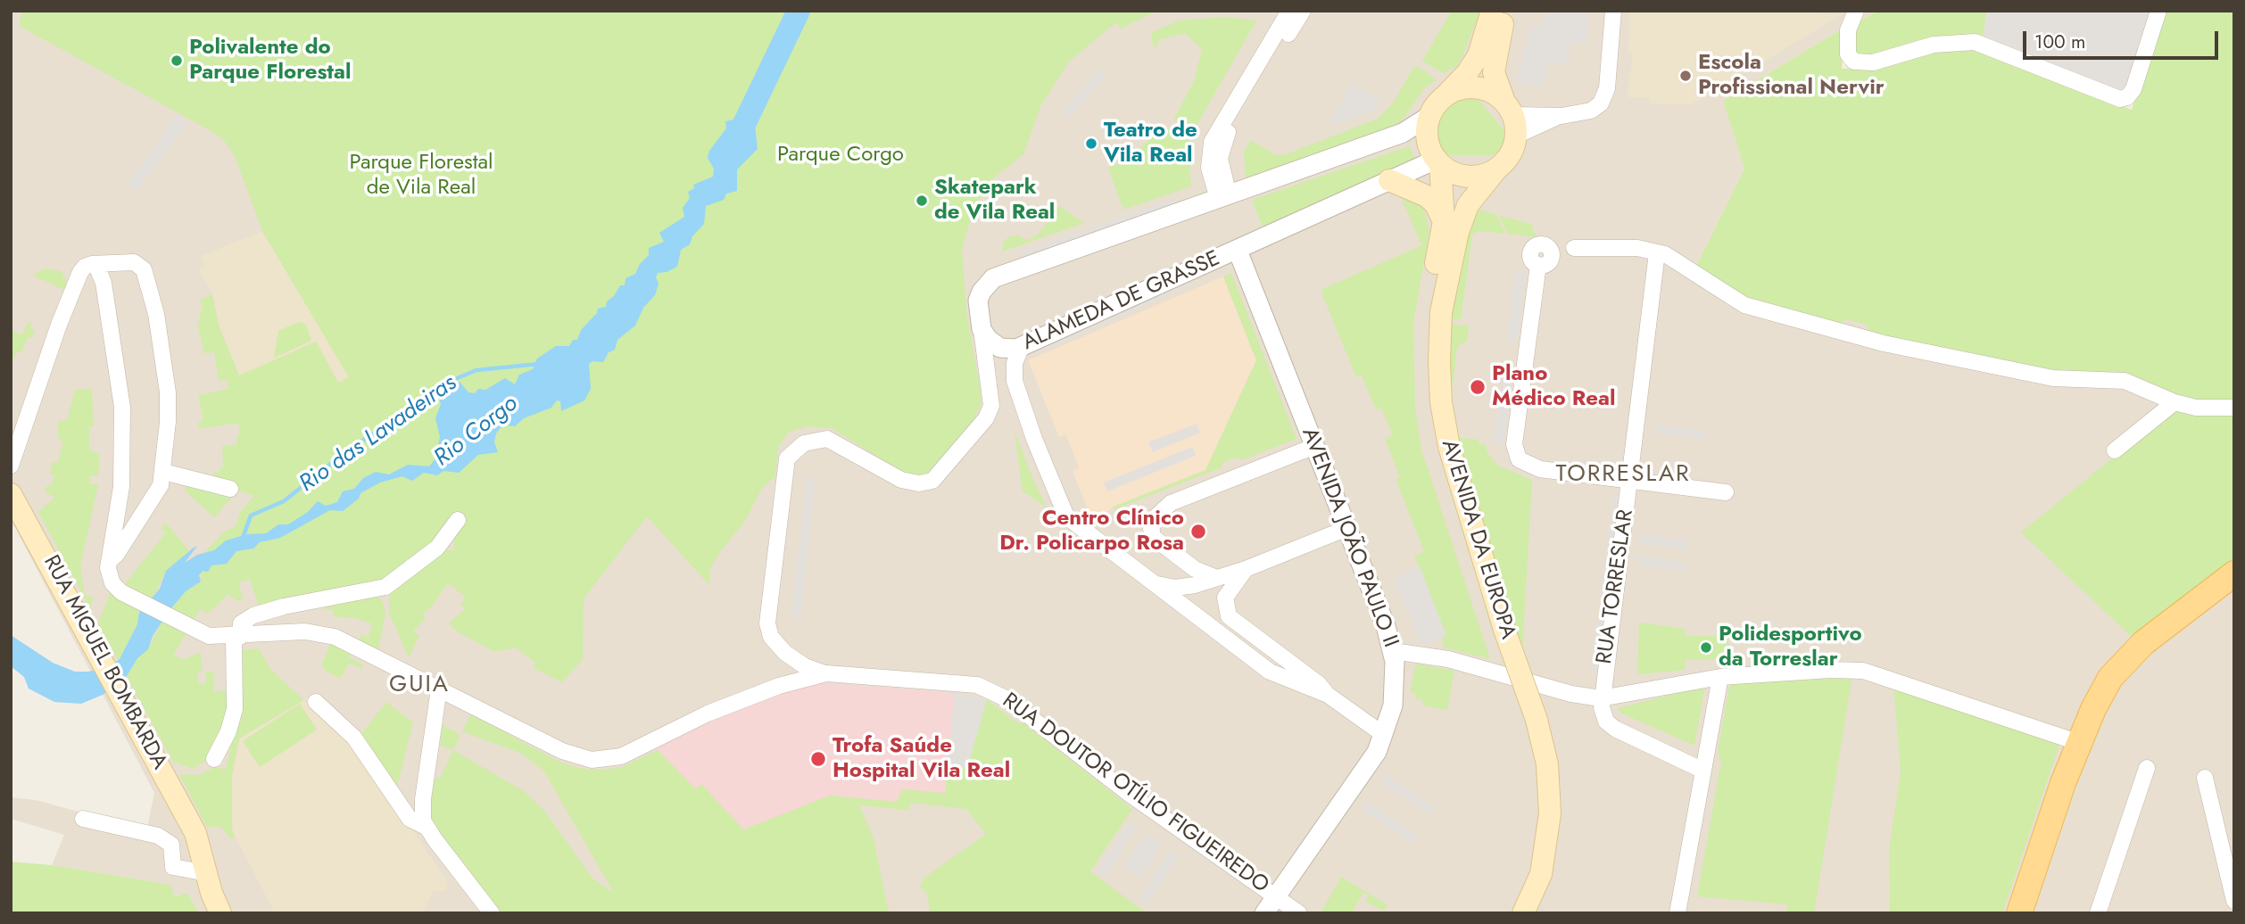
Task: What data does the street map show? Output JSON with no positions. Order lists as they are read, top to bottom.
{
  "streets": {
    "main road": ["AVENIDA DA EUROPA", "RUA MIGUEL BOMBARDA"],
    "street": [
      "ALAMEDA DE GRASSE",
      "AVENIDA JOÃO PAULO II",
      "RUA TORRESLAR",
      "RUA DOUTOR OTÍLIO FIGUEIREDO"
    ]
  },
  "crossings": [
    ["ALAMEDA DE GRASSE", "AVENIDA JOÃO PAULO II"],
    ["ALAMEDA DE GRASSE", "AVENIDA DA EUROPA"],
    ["AVENIDA JOÃO PAULO II", "RUA DOUTOR OTÍLIO FIGUEIREDO"]
  ],
  "districts": ["TORRESLAR", "GUIA"],
  "water": ["Rio Corgo", "Rio das Lavadeiras"],
  "parks": ["Parque Corgo", "Parque Florestal de Vila Real"],
  "places": [
    "Polivalente do Parque Florestal",
    "Escola Profissional Nervir",
    "Teatro de Vila Real",
    "Skatepark de Vila Real",
    "Plano Médico Real",
    "Centro Clínico Dr. Policarpo Rosa",
    "Polidesportivo da Torreslar",
    "Trofa Saúde Hospital Vila Real"
  ],
  "scale_bar": "100 m"
}
